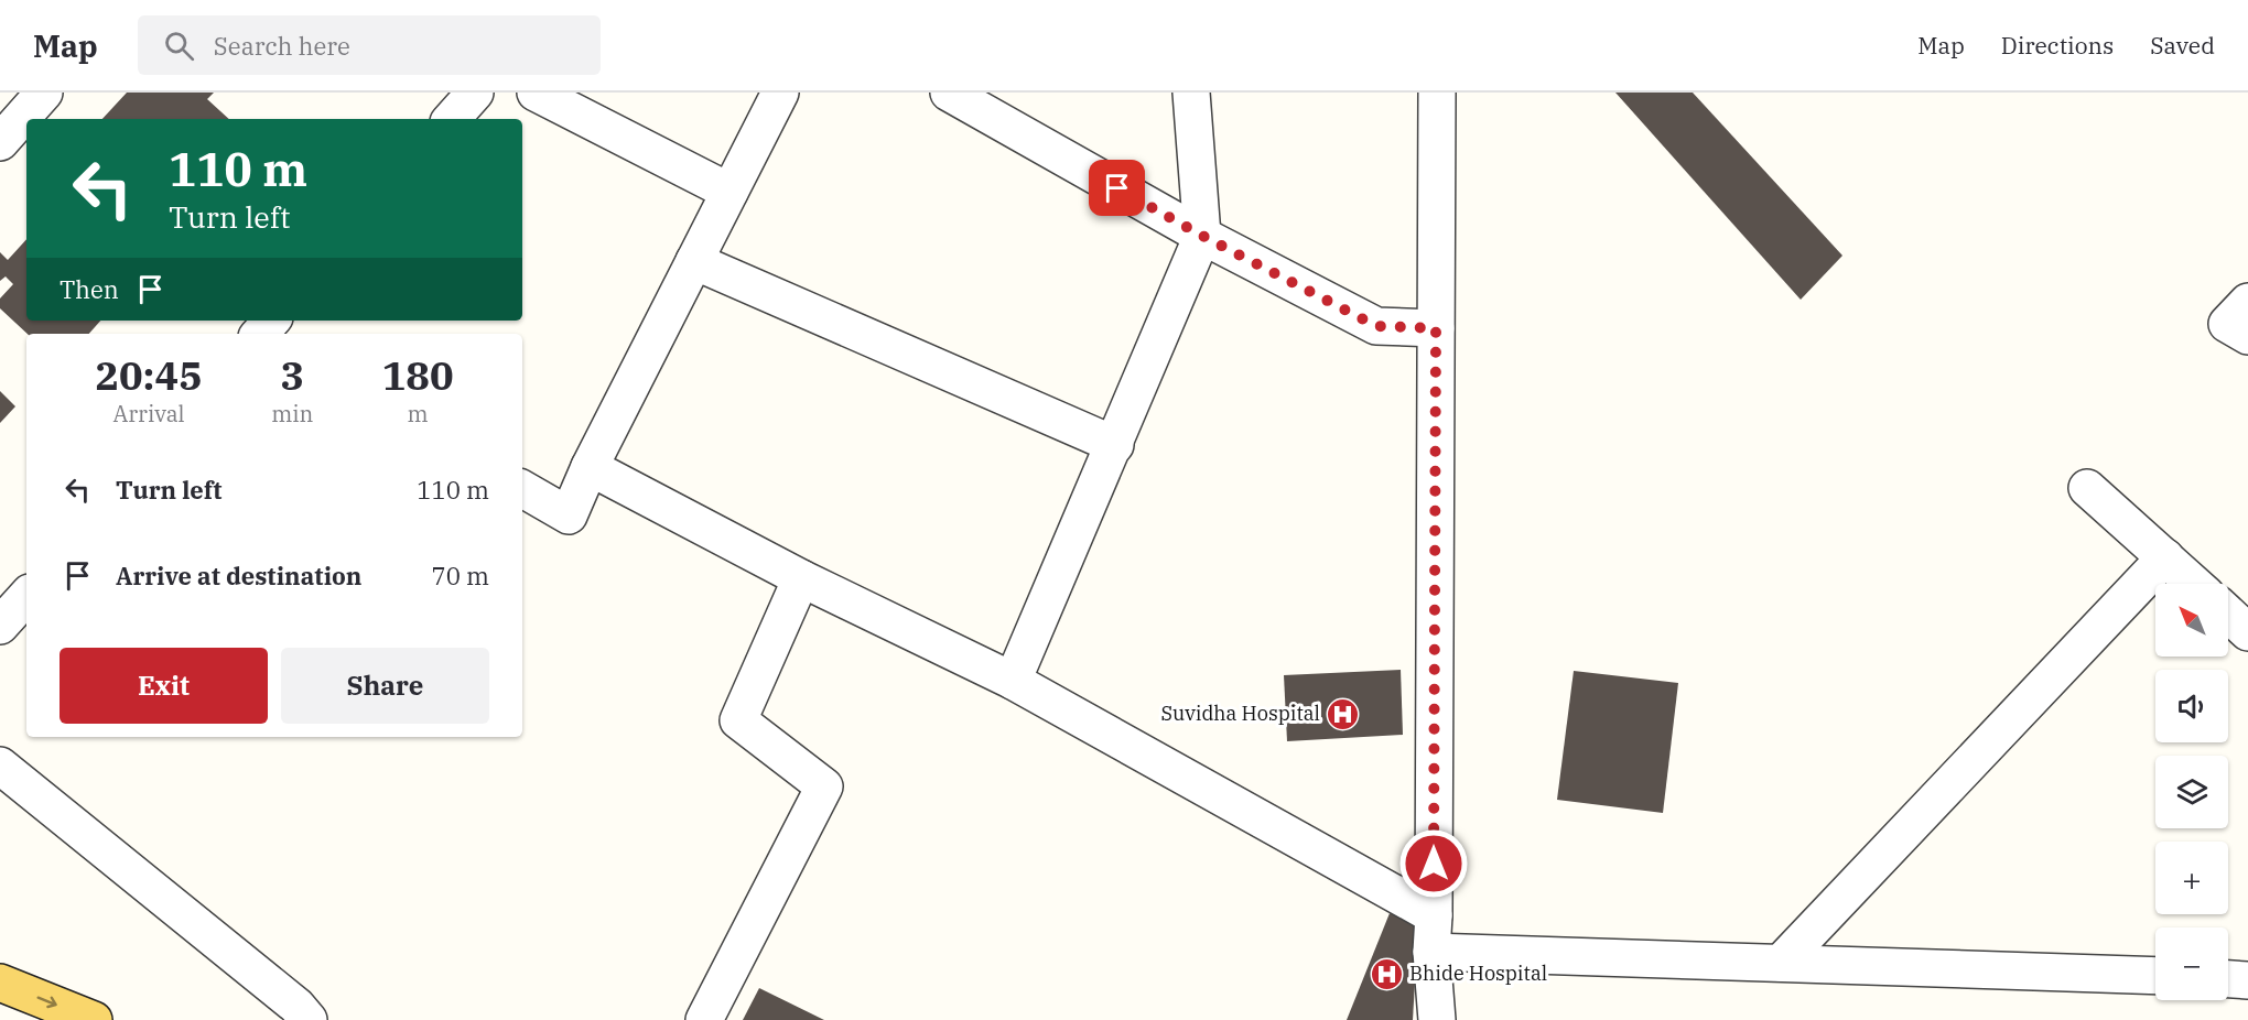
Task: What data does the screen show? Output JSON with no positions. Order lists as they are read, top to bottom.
{
  "places": {
    "hospital": ["Suvidha Hospital", "Bhide Hospital"]
  },
  "north": "top left",
  "page": {
    "header": "Map",
    "search": "Search here",
    "nav": ["Map", "Directions", "Saved"],
    "turn": ["110 m", "Turn left"],
    "then": "Then",
    "eta": [
      "20:45",
      "Arrival",
      "3",
      "min",
      "180",
      "m"
    ],
    "list": [
      {
        "name": "Turn left",
        "value": "110 m"
      },
      {
        "name": "Arrive at destination",
        "value": "70 m"
      }
    ],
    "map_buttons": ["+", "−"],
    "buttons": ["Exit", "Share"]
  }
}
